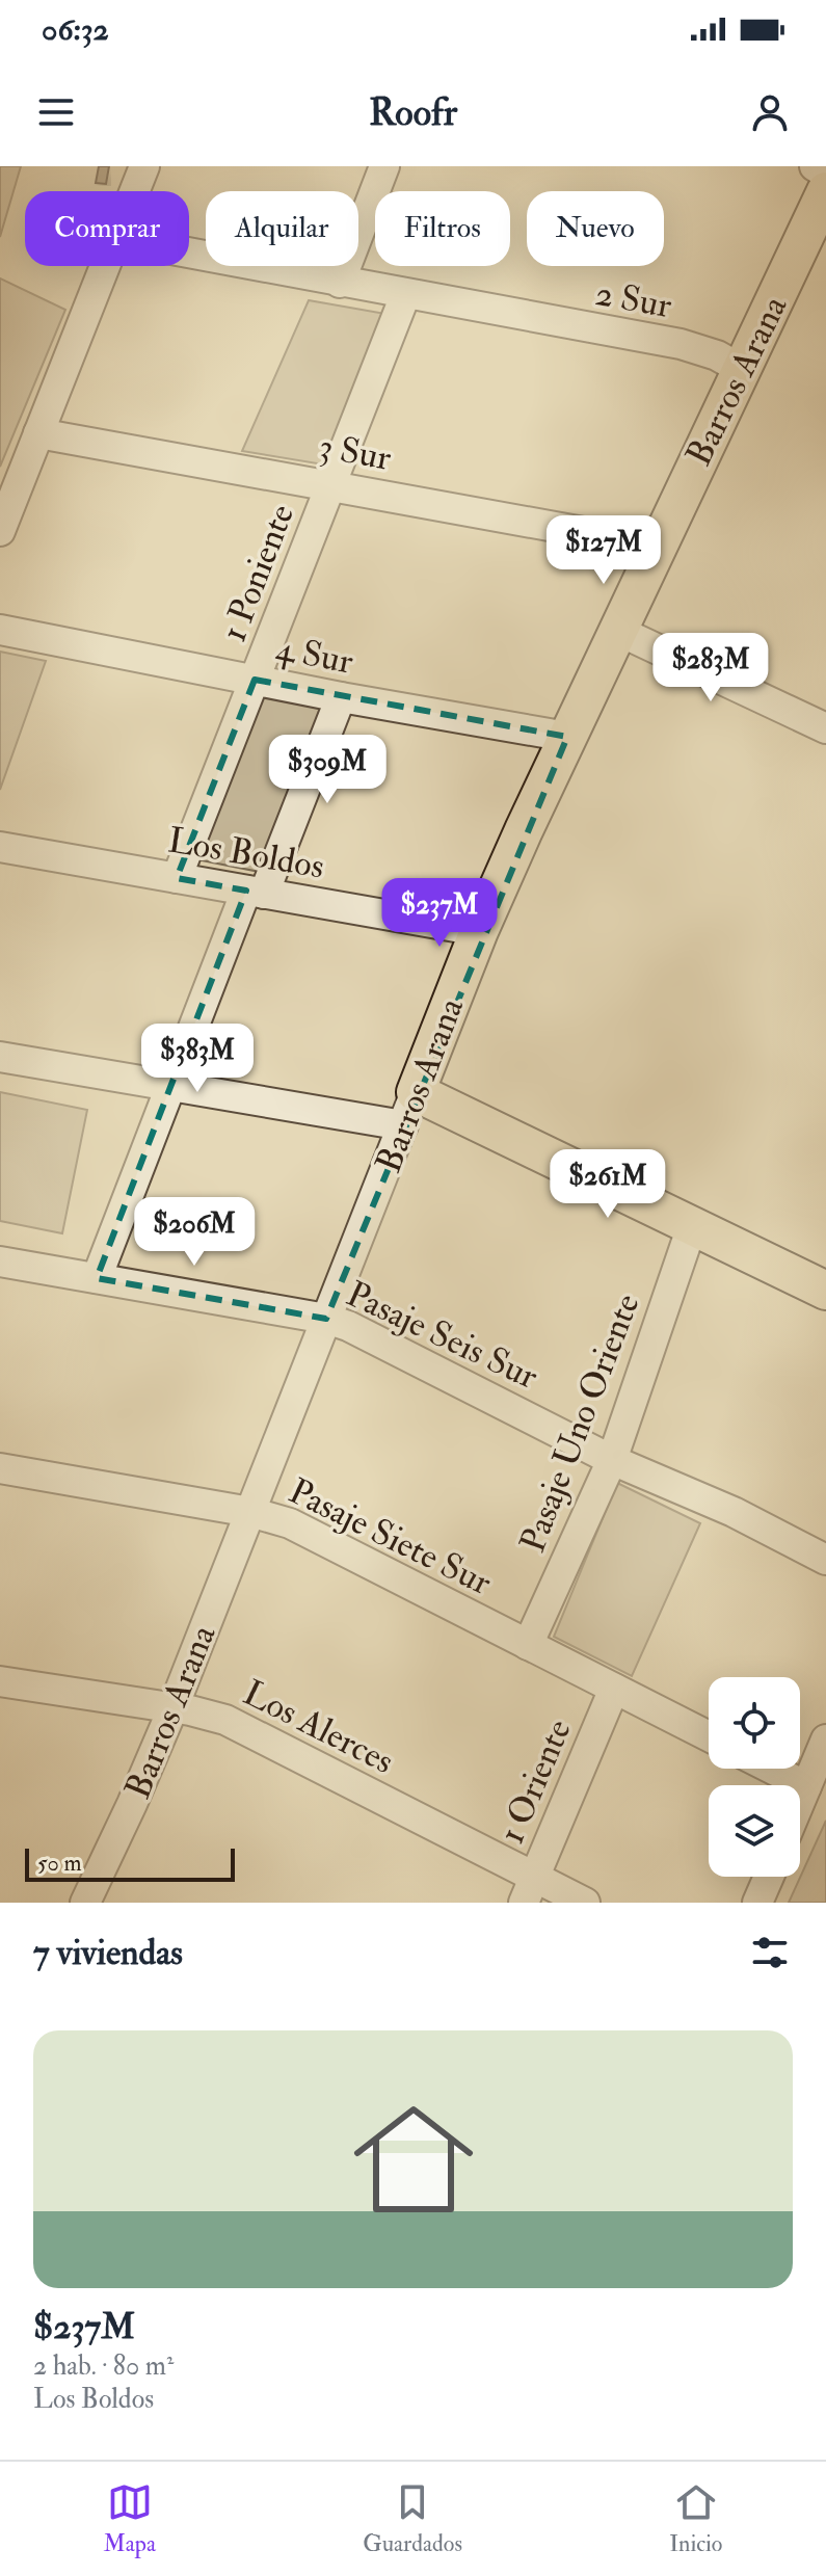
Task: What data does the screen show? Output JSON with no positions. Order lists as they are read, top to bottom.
{
  "streets": {
    "main road": ["Barros Arana"],
    "street": [
      "2 Sur",
      "3 Sur",
      "1 Poniente",
      "4 Sur",
      "Los Boldos",
      "Pasaje Seis Sur",
      "Pasaje Uno Oriente",
      "Pasaje Siete Sur",
      "Los Alerces",
      "1 Oriente"
    ]
  },
  "crossings": [
    ["2 Sur", "Barros Arana"],
    ["2 Sur", "1 Poniente"],
    ["Barros Arana", "3 Sur"],
    ["Barros Arana", "4 Sur"],
    ["Barros Arana", "Los Boldos"],
    ["Barros Arana", "Pasaje Seis Sur"],
    ["Barros Arana", "Pasaje Siete Sur"],
    ["Barros Arana", "Los Alerces"],
    ["3 Sur", "1 Poniente"],
    ["1 Poniente", "4 Sur"],
    ["1 Poniente", "Los Boldos"],
    ["Pasaje Seis Sur", "Pasaje Uno Oriente"],
    ["Pasaje Uno Oriente", "Pasaje Siete Sur"],
    ["Pasaje Siete Sur", "1 Oriente"],
    ["Los Alerces", "1 Oriente"]
  ],
  "scale_bar": "50 m",
  "page": {
    "status": "06:32",
    "header": "Roofr",
    "chip": [
      "Comprar",
      "Alquilar",
      "Filtros",
      "Nuevo"
    ],
    "price": [
      "$127M",
      "$283M",
      "$309M",
      "$237M",
      "$383M",
      "$261M",
      "$206M"
    ],
    "scale": "50 m",
    "heading": "7 viviendas",
    "list": [
      {
        "name": "$237M",
        "note": "2 hab. · 80 m² · Los Boldos"
      }
    ],
    "tabs": ["Mapa", "Guardados", "Inicio"]
  }
}
